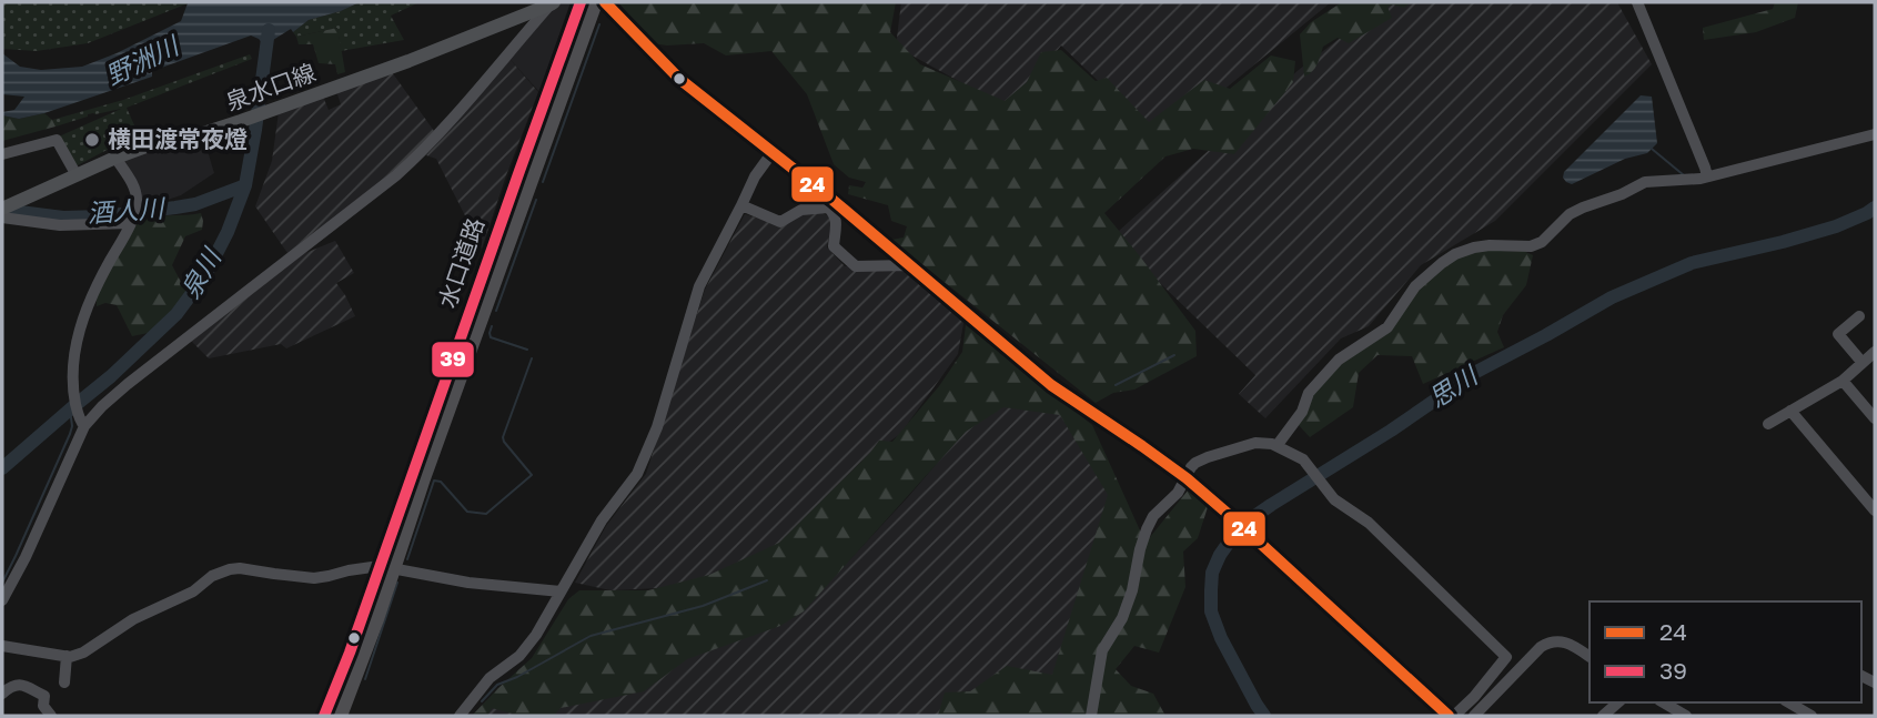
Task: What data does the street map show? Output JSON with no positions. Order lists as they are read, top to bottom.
{
  "streets": {
    "highway": ["水口道路"],
    "main road": ["泉水口線"]
  },
  "water": [
    "野洲川",
    "酒人川",
    "泉川",
    "思川"
  ],
  "places": ["横田渡常夜燈"],
  "lines": ["transit line 24", "transit line 39"],
  "legend": ["24", "39"]
}
